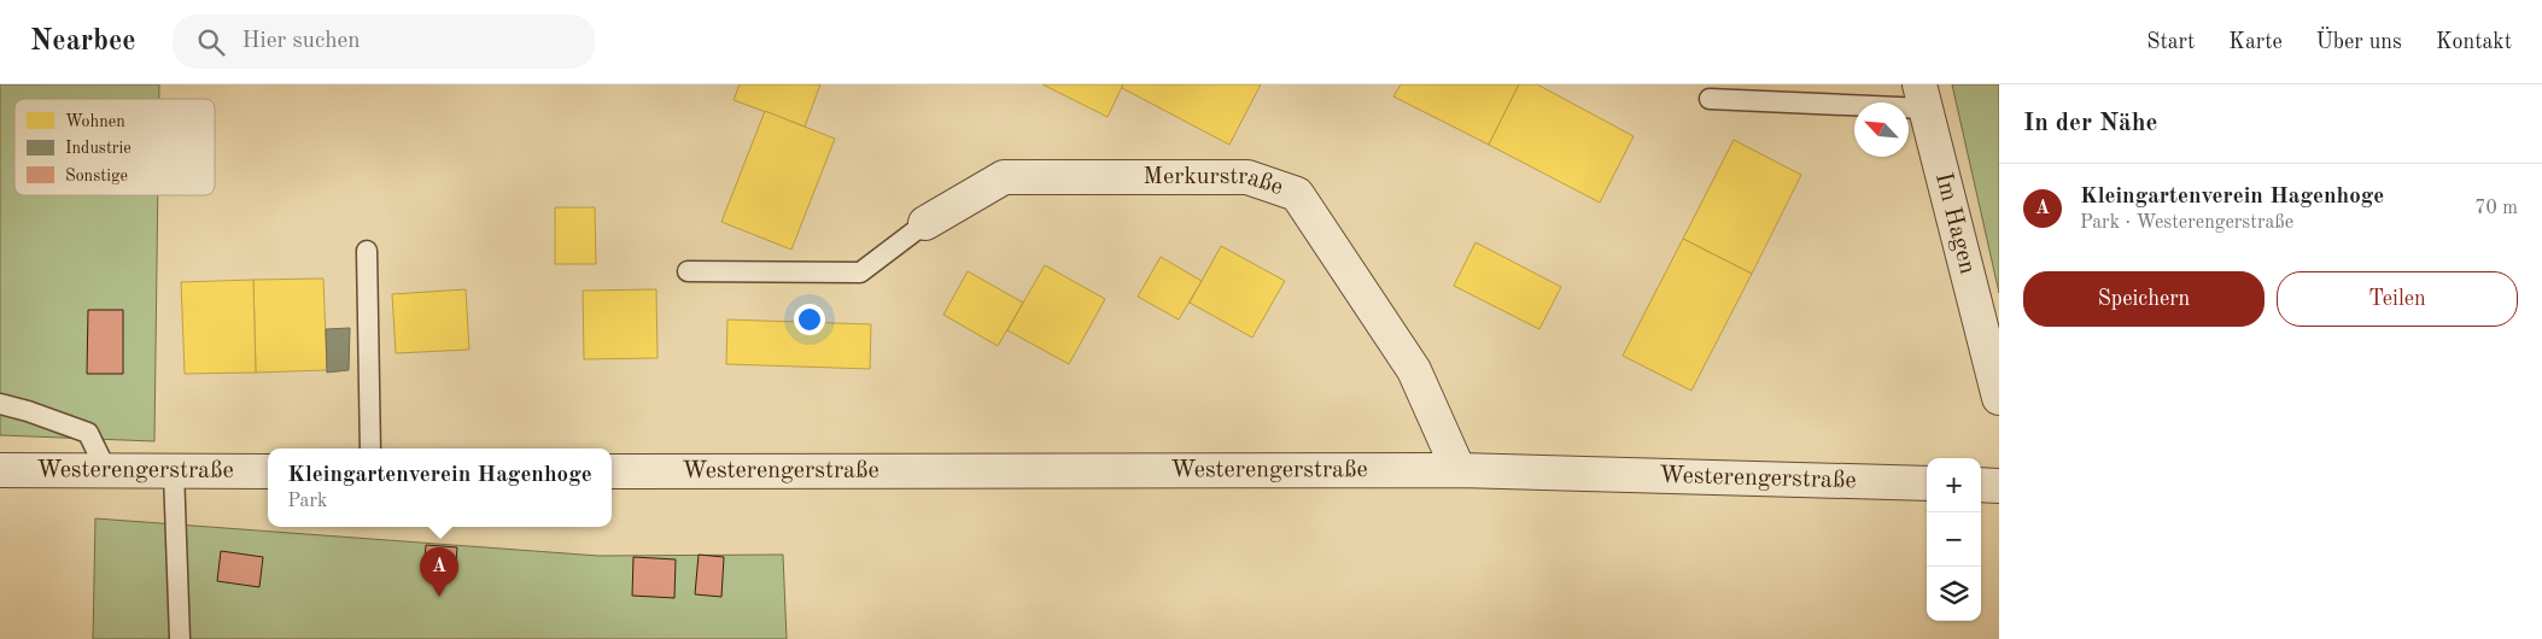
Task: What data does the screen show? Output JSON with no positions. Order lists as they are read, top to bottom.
{
  "streets": {
    "street": ["Merkurstraße", "Im Hagen", "Westerengerstraße"]
  },
  "crossings": [
    ["Merkurstraße", "Westerengerstraße"]
  ],
  "legend": ["Wohnen", "Industrie", "Sonstige"],
  "north": "top left",
  "page": {
    "header": "Nearbee",
    "search": "Hier suchen",
    "nav": [
      "Start",
      "Karte",
      "Über uns",
      "Kontakt"
    ],
    "heading": "In der Nähe",
    "list": [
      {
        "mark": "A",
        "name": "Kleingartenverein Hagenhoge",
        "note": "Park · Westerengerstraße",
        "value": "70 m"
      }
    ],
    "buttons": ["Speichern", "Teilen"],
    "popup": ["Kleingartenverein Hagenhoge", "Park"],
    "map_buttons": ["+", "−"],
    "pins": "A"
  }
}
